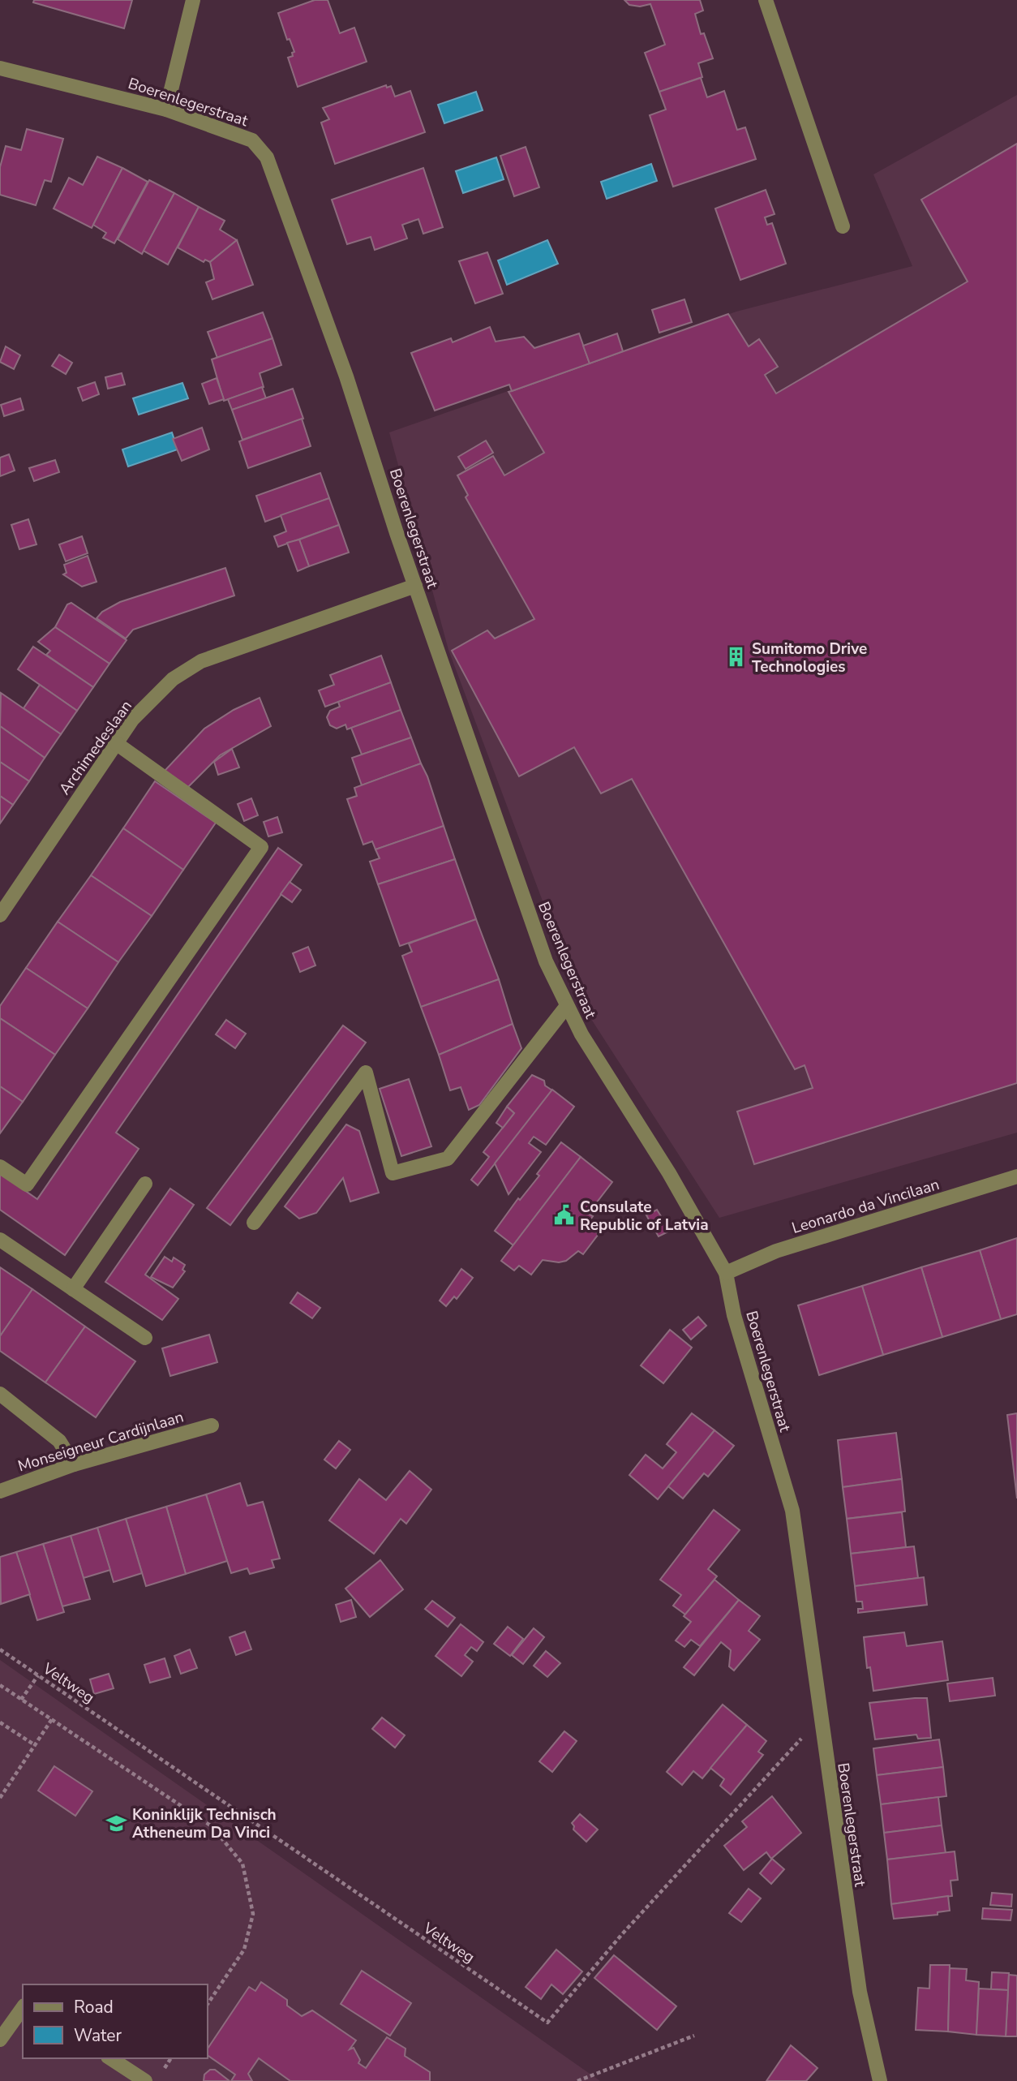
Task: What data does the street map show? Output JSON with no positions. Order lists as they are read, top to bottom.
{
  "streets": {
    "street": [
      "Boerenlegerstraat",
      "Archimedeslaan",
      "Leonardo da Vincilaan",
      "Monseigneur Cardijnlaan"
    ],
    "path": ["Veltweg"]
  },
  "crossings": [
    ["Boerenlegerstraat", "Archimedeslaan"],
    ["Boerenlegerstraat", "Leonardo da Vincilaan"],
    ["Boerenlegerstraat", "Veltweg"]
  ],
  "places": {
    "building": ["Sumitomo Drive Technologies"],
    "public building": ["Consulate Republic of Latvia"],
    "school or university": ["Koninklijk Technisch Atheneum Da Vinci"]
  },
  "legend": ["Road", "Water"]
}
